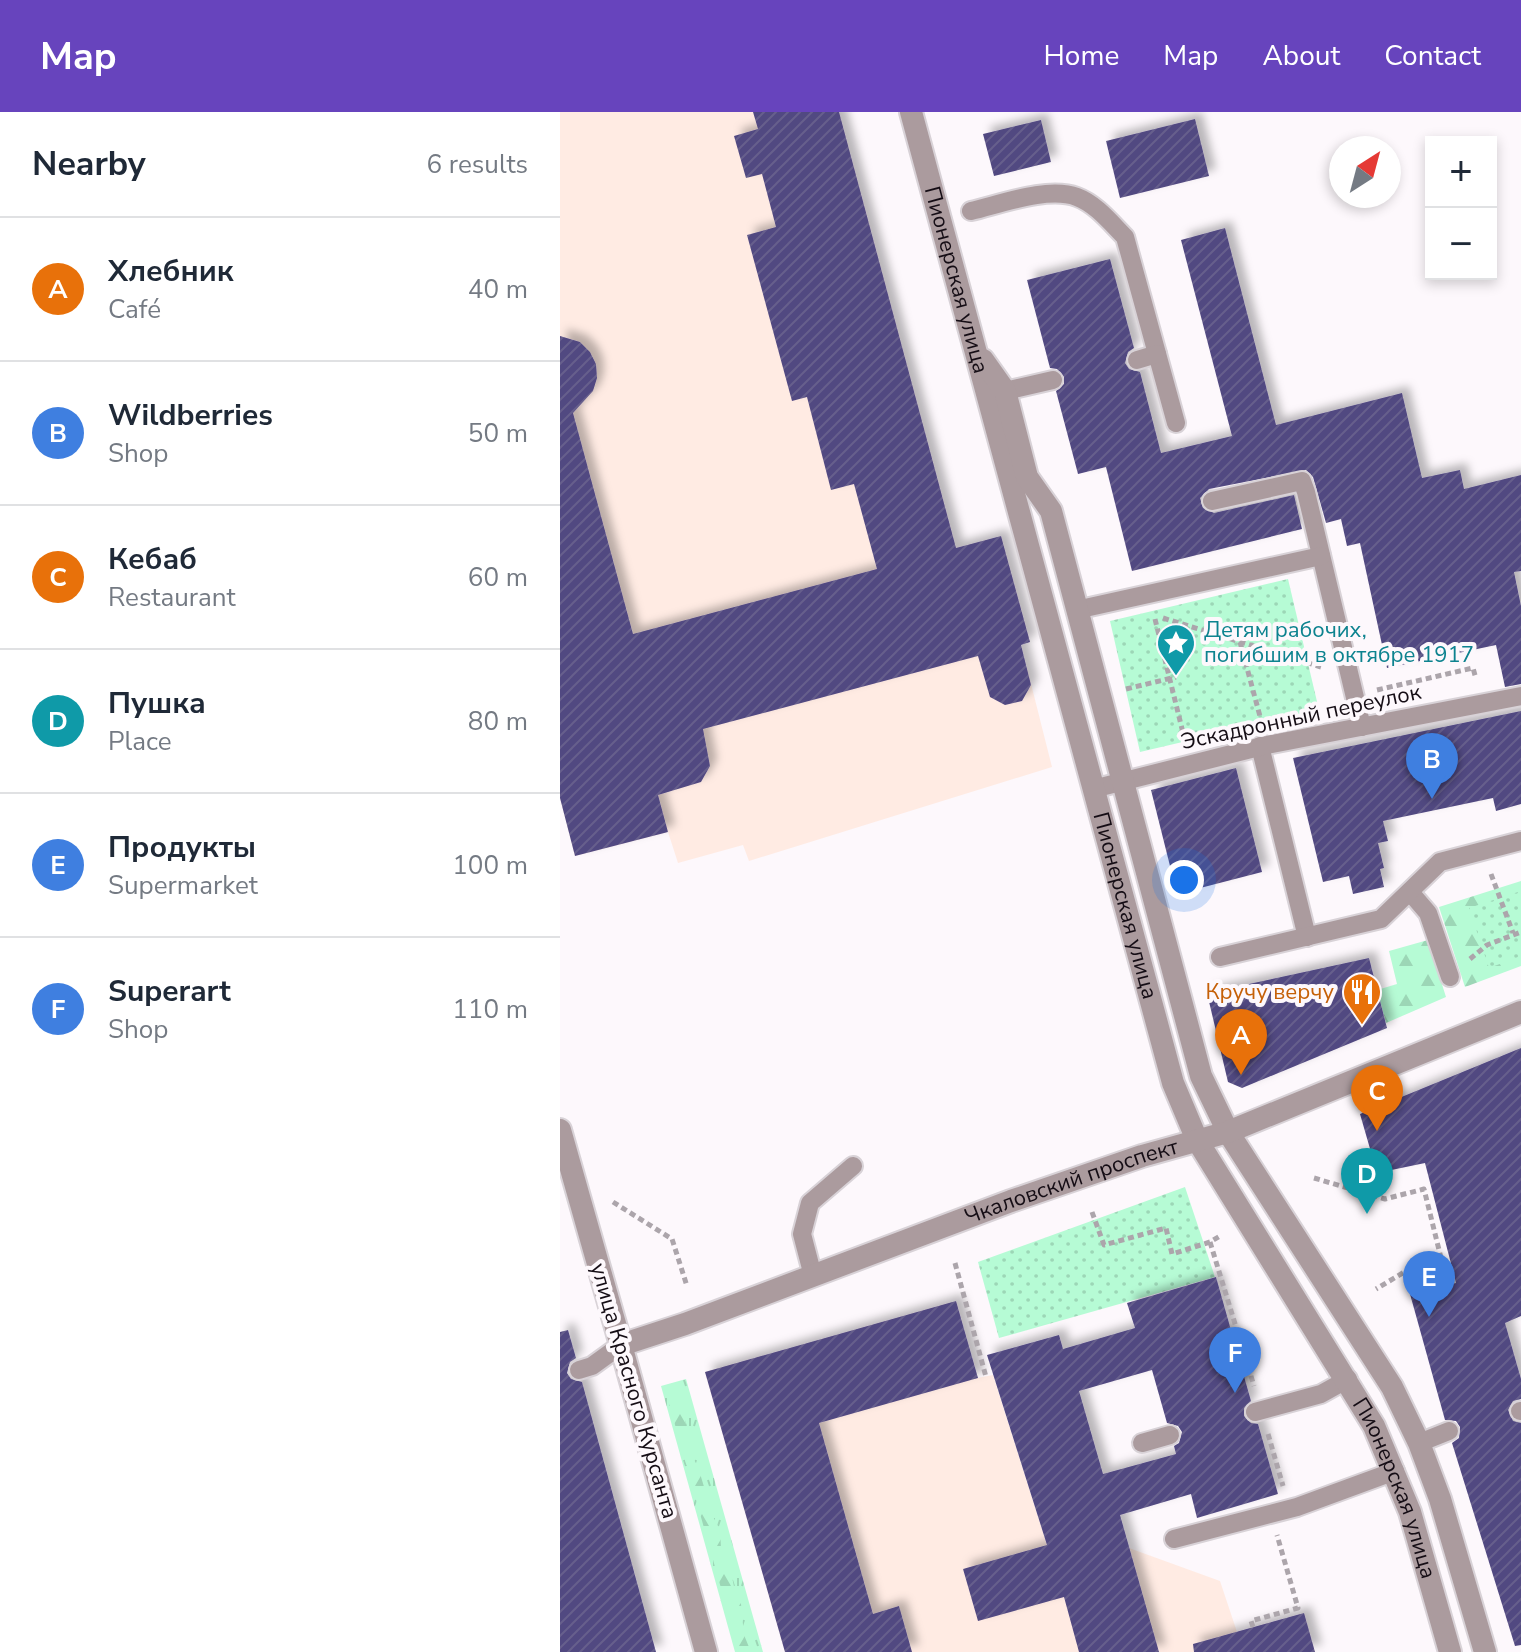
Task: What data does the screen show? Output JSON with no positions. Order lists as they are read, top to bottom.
{
  "streets": {
    "street": ["Пионерская улица", "Чкаловский проспект", "улица Красного Курсанта"],
    "lane": ["Эскадронный переулок"]
  },
  "crossings": [
    ["Пионерская улица", "Эскадронный переулок"],
    ["Пионерская улица", "Чкаловский проспект"],
    ["Чкаловский проспект", "улица Красного Курсанта"]
  ],
  "places": {
    "place": ["Детям рабочих, погибшим в октябре 1917"],
    "restaurant": ["Кручу верчу"]
  },
  "north": "top right",
  "page": {
    "header": "Map",
    "nav": [
      "Home",
      "Map",
      "About",
      "Contact"
    ],
    "heading": ["Nearby", "6 results"],
    "map_buttons": ["+", "−"],
    "list": [
      {
        "mark": "A",
        "name": "Хлебник",
        "note": "Café",
        "value": "40 m"
      },
      {
        "mark": "B",
        "name": "Wildberries",
        "note": "Shop",
        "value": "50 m"
      },
      {
        "mark": "C",
        "name": "Кебаб",
        "note": "Restaurant",
        "value": "60 m"
      },
      {
        "mark": "D",
        "name": "Пушка",
        "note": "Place",
        "value": "80 m"
      },
      {
        "mark": "E",
        "name": "Продукты",
        "note": "Supermarket",
        "value": "100 m"
      },
      {
        "mark": "F",
        "name": "Superart",
        "note": "Shop",
        "value": "110 m"
      }
    ],
    "pins": [
      "B",
      "A",
      "C",
      "D",
      "E",
      "F"
    ]
  }
}
